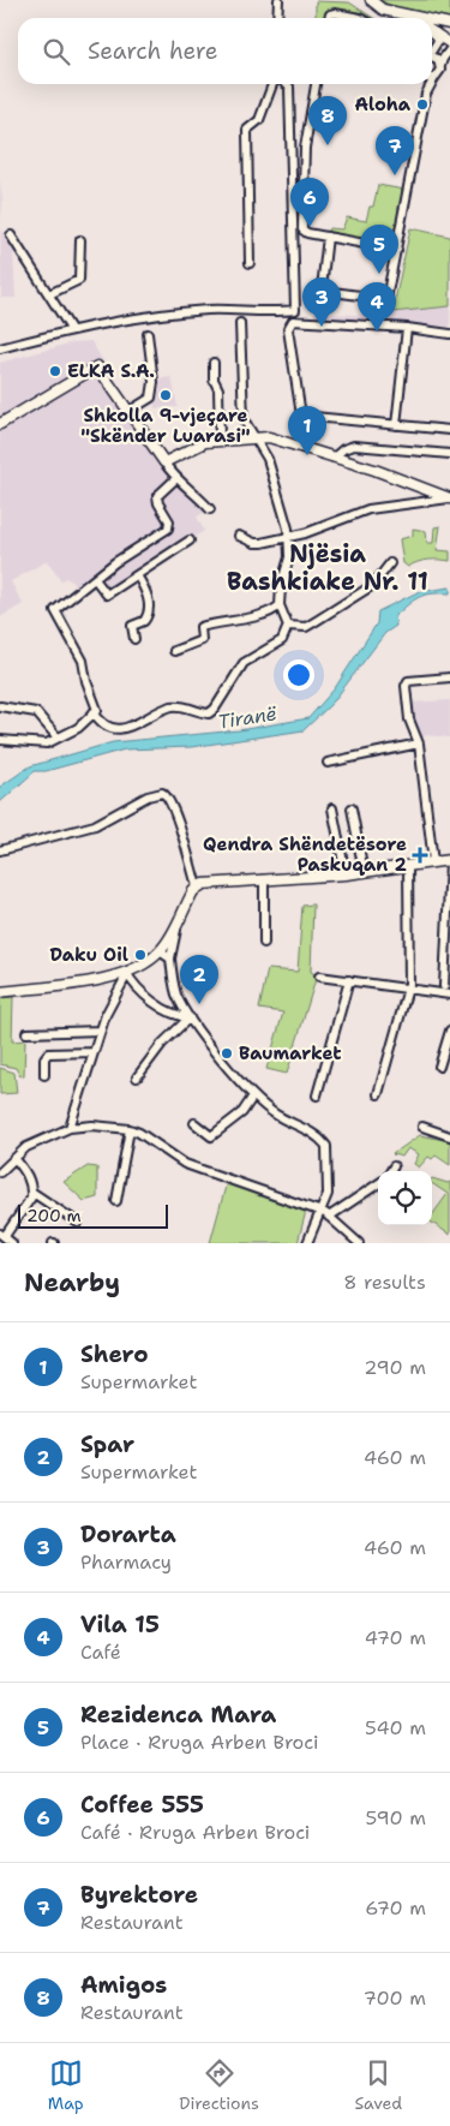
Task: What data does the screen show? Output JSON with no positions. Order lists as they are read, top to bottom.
{
  "districts": ["Njësia Bashkiake Nr. 11"],
  "water": ["Tiranë"],
  "places": {
    "other": [
      "Aloha",
      "ELKA S.A.",
      "Shkolla 9-vjeçare \"Skënder Luarasi\"",
      "Daku Oil",
      "Baumarket"
    ],
    "health": ["Qendra Shëndetësore Paskuqan 2"]
  },
  "scale_bar": "200 m",
  "page": {
    "search": "Search here",
    "pins": [
      "8",
      "7",
      "6",
      "5",
      "3",
      "4",
      "1",
      "2"
    ],
    "scale": "200 m",
    "heading": ["Nearby", "8 results"],
    "list": [
      {
        "mark": "1",
        "name": "Shero",
        "note": "Supermarket",
        "value": "290 m"
      },
      {
        "mark": "2",
        "name": "Spar",
        "note": "Supermarket",
        "value": "460 m"
      },
      {
        "mark": "3",
        "name": "Dorarta",
        "note": "Pharmacy",
        "value": "460 m"
      },
      {
        "mark": "4",
        "name": "Vila 15",
        "note": "Café",
        "value": "470 m"
      },
      {
        "mark": "5",
        "name": "Rezidenca Mara",
        "note": "Place · Rruga Arben Broci",
        "value": "540 m"
      },
      {
        "mark": "6",
        "name": "Coffee 555",
        "note": "Café · Rruga Arben Broci",
        "value": "590 m"
      },
      {
        "mark": "7",
        "name": "Byrektore",
        "note": "Restaurant",
        "value": "670 m"
      },
      {
        "mark": "8",
        "name": "Amigos",
        "note": "Restaurant",
        "value": "700 m"
      }
    ],
    "nav": ["Map", "Directions", "Saved"]
  }
}
